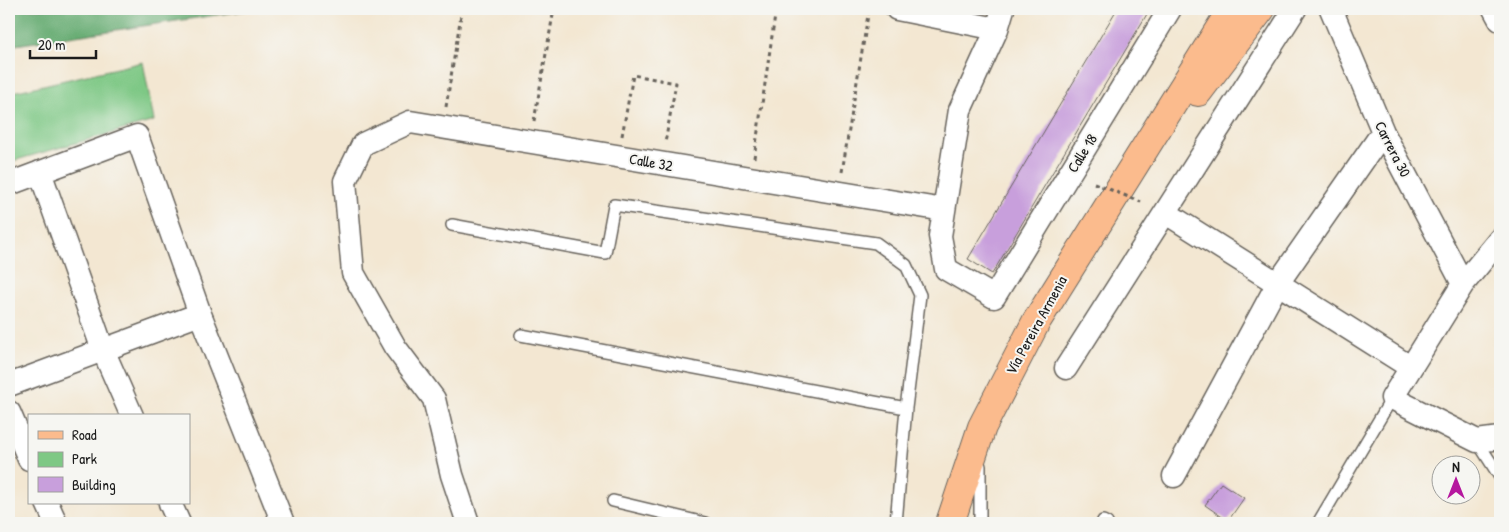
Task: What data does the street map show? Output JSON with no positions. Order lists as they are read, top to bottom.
{
  "streets": {
    "main road": ["Vía Pereira Armenia"],
    "street": ["Carrera 30", "Calle 18", "Calle 32"]
  },
  "crossings": [
    ["Calle 18", "Calle 32"]
  ],
  "legend": ["Road", "Park", "Building"],
  "scale_bar": "20 m",
  "north": "top"
}
